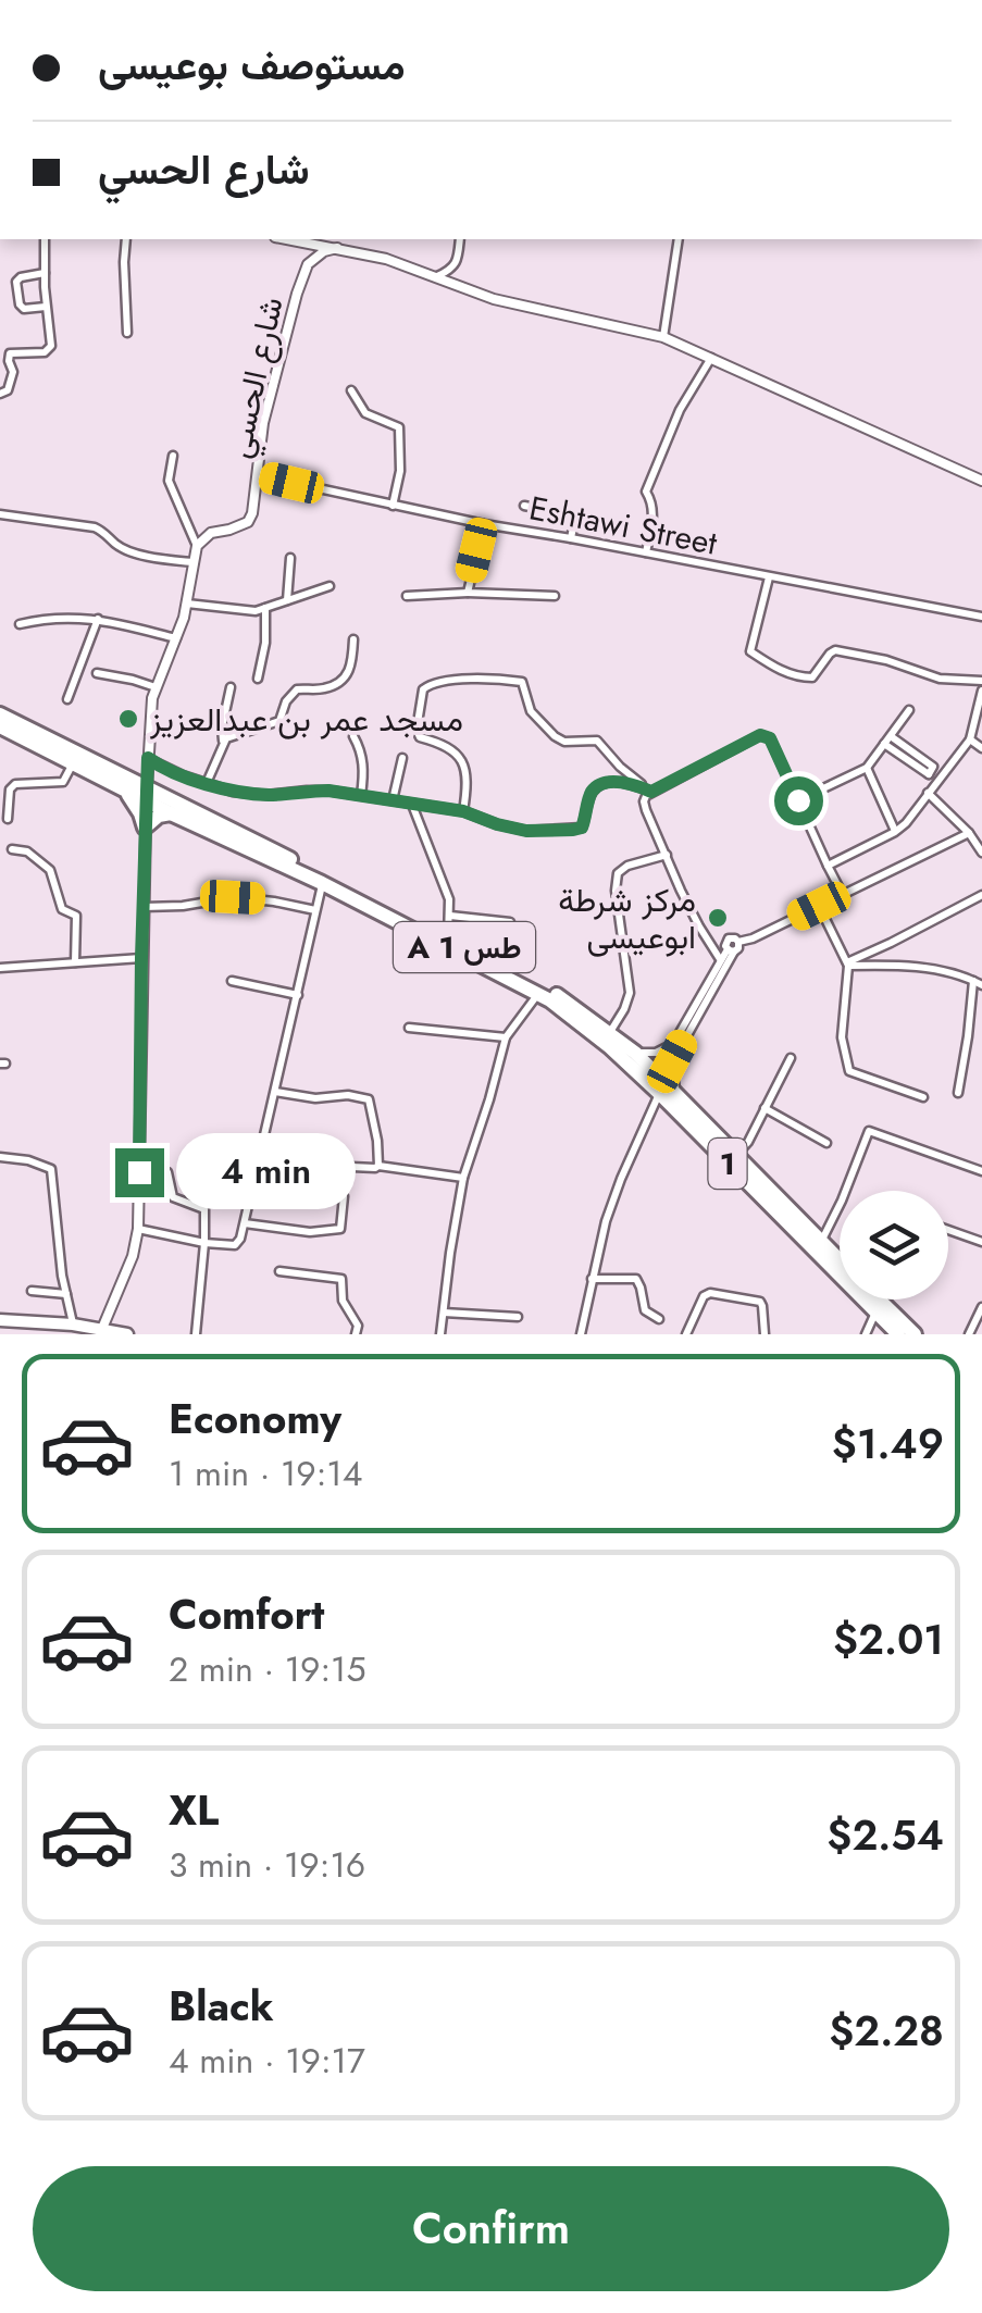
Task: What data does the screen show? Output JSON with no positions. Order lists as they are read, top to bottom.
{
  "streets": {
    "highway": ["A 1 طس", "1"],
    "street": ["شارع الحسي", "Eshtawi Street"]
  },
  "crossings": [
    ["شارع الحسي", "Eshtawi Street"],
    ["A 1 طس", "1"]
  ],
  "places": ["مسجد عمر بن عبدالعزيز", "مركز شرطة ابوعيسى"],
  "page": {
    "banner": ["مستوصف بوعيسى", "شارع الحسي"],
    "bubble": "4 min",
    "list": [
      {
        "name": "Economy",
        "note": "1 min · 19:14",
        "value": "$1.49"
      },
      {
        "name": "Comfort",
        "note": "2 min · 19:15",
        "value": "$2.01"
      },
      {
        "name": "XL",
        "note": "3 min · 19:16",
        "value": "$2.54"
      },
      {
        "name": "Black",
        "note": "4 min · 19:17",
        "value": "$2.28"
      }
    ],
    "buttons": "Confirm"
  }
}
